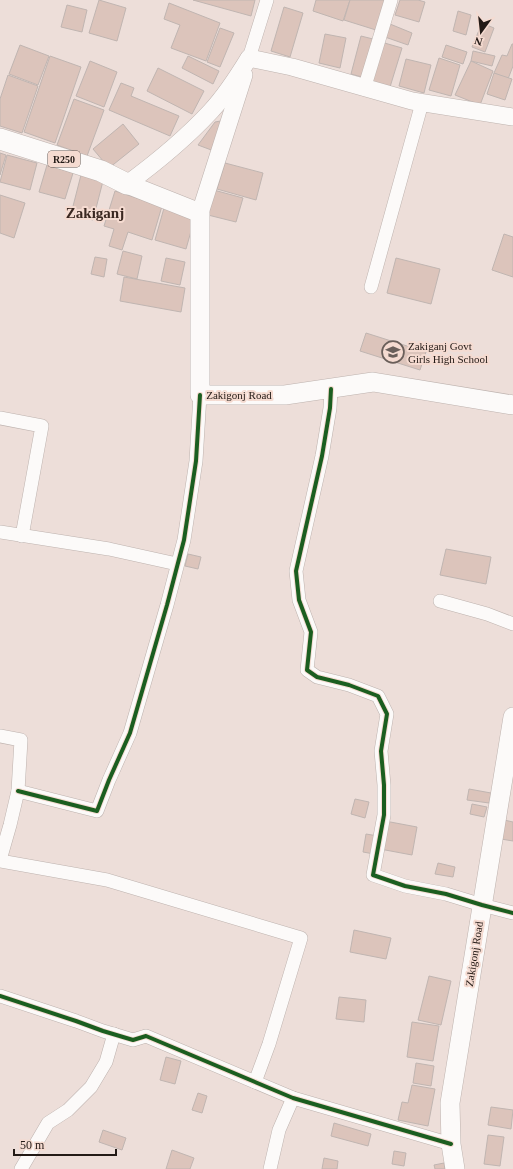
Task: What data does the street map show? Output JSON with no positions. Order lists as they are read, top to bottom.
{
  "streets": {
    "main road": ["R250", "Zakigonj Road"]
  },
  "districts": ["Zakiganj"],
  "places": {
    "school or university": ["Zakiganj Govt Girls High School"]
  },
  "scale_bar": "50 m",
  "north": "bottom"
}
